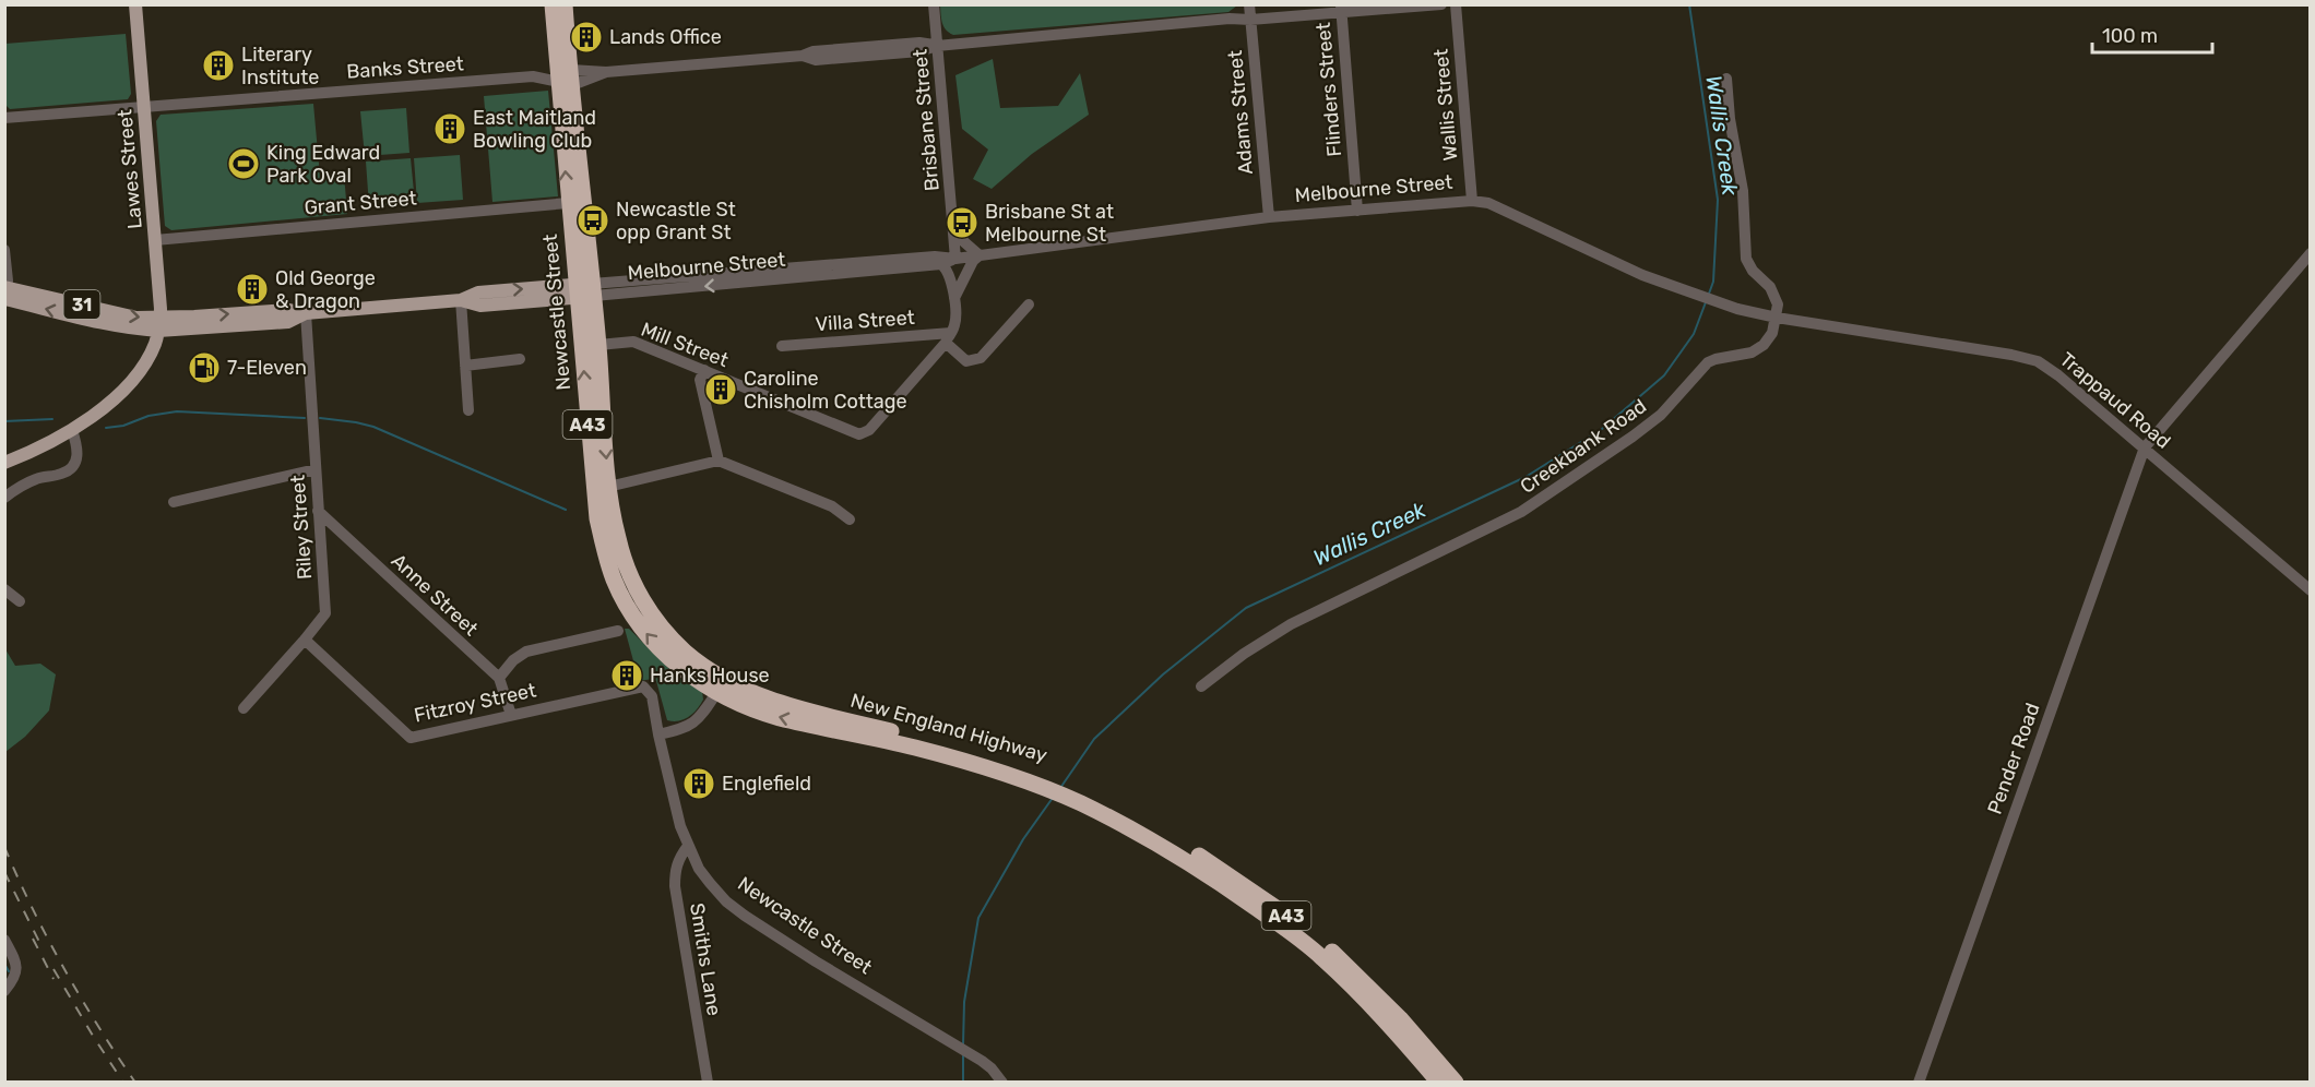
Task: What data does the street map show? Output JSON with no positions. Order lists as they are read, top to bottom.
{
  "streets": {
    "highway": ["Newcastle Street", "A43", "New England Highway"],
    "main road": ["Lawes Street", "Melbourne Street", "31"],
    "street": [
      "Banks Street",
      "Flinders Street",
      "Wallis Street",
      "Adams Street",
      "Brisbane Street",
      "Grant Street",
      "Villa Street",
      "Mill Street",
      "Trappaud Road",
      "Creekbank Road",
      "Riley Street",
      "Anne Street",
      "Fitzroy Street",
      "Pender Road",
      "Smiths Lane"
    ]
  },
  "crossings": [
    ["Banks Street", "Flinders Street"],
    ["Banks Street", "Adams Street"],
    ["Banks Street", "Brisbane Street"],
    ["Banks Street", "Lawes Street"],
    ["Banks Street", "Newcastle Street"],
    ["Flinders Street", "Melbourne Street"],
    ["Wallis Street", "Melbourne Street"],
    ["Adams Street", "Melbourne Street"],
    ["Brisbane Street", "Melbourne Street"],
    ["Lawes Street", "Melbourne Street"],
    ["Lawes Street", "Grant Street"],
    ["Melbourne Street", "Newcastle Street"],
    ["Melbourne Street", "Trappaud Road"],
    ["Melbourne Street", "Creekbank Road"],
    ["Melbourne Street", "Riley Street"],
    ["Grant Street", "Newcastle Street"],
    ["Newcastle Street", "Mill Street"],
    ["Newcastle Street", "Fitzroy Street"],
    ["Newcastle Street", "New England Highway"],
    ["Newcastle Street", "Smiths Lane"],
    ["Villa Street", "Mill Street"],
    ["Trappaud Road", "Creekbank Road"],
    ["Trappaud Road", "Pender Road"],
    ["Riley Street", "Anne Street"],
    ["Riley Street", "Fitzroy Street"],
    ["Anne Street", "Fitzroy Street"]
  ],
  "water": ["Wallis Creek"],
  "places": {
    "building": [
      "Lands Office",
      "Literary Institute",
      "East Maitland Bowling Club",
      "Old George & Dragon",
      "Caroline Chisholm Cottage",
      "Hanks House",
      "Englefield"
    ],
    "sports": ["King Edward Park Oval"],
    "bus stop": ["Newcastle St opp Grant St", "Brisbane St at Melbourne St"],
    "fuel station": ["7-Eleven"]
  },
  "scale_bar": "100 m"
}
